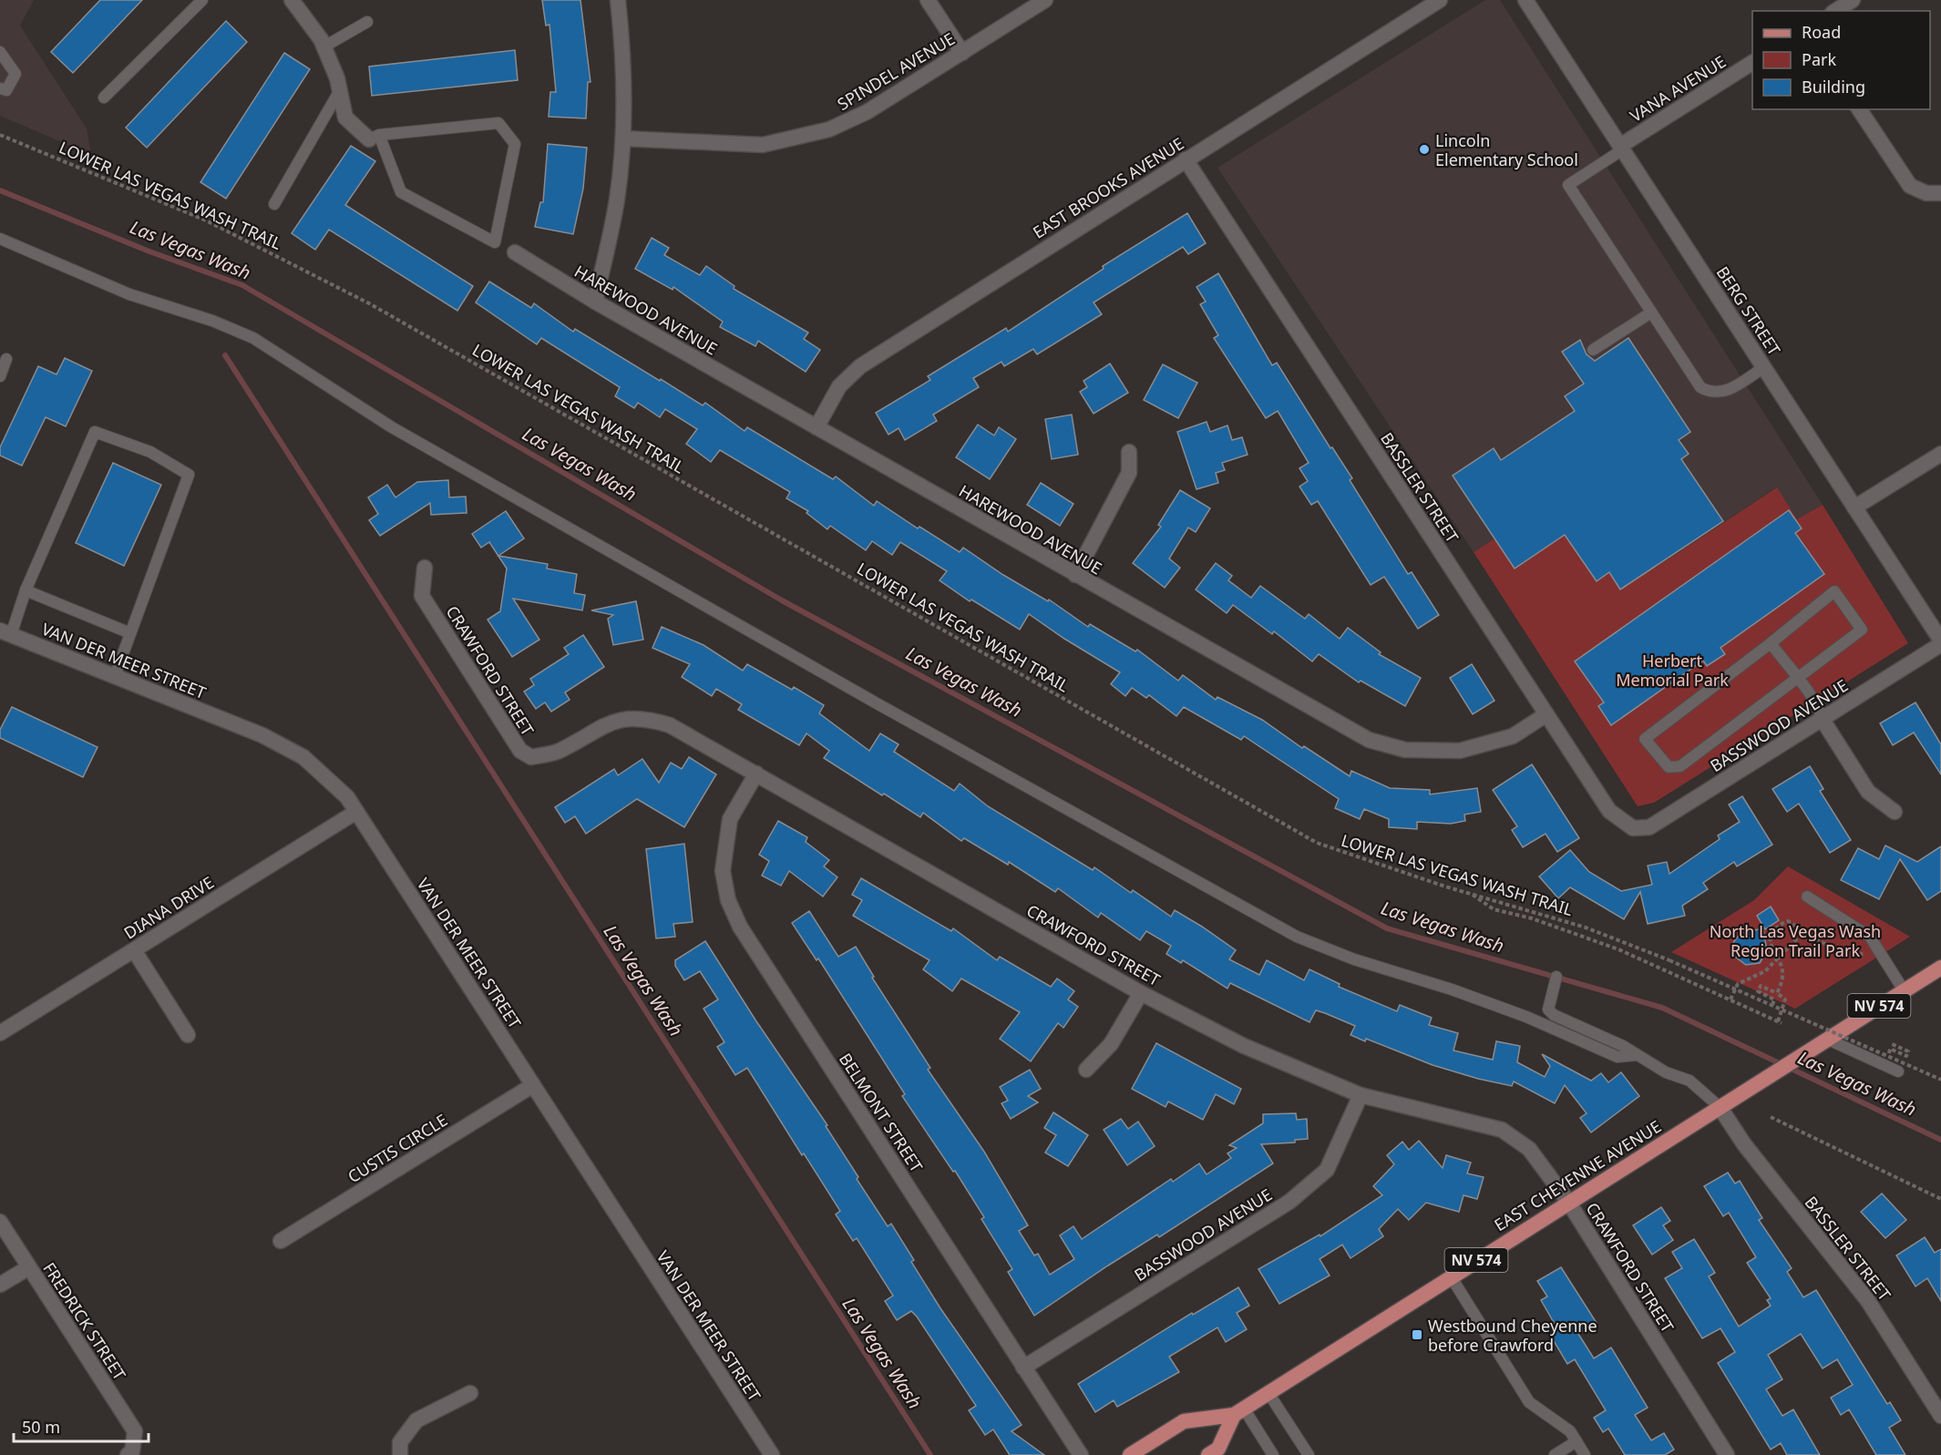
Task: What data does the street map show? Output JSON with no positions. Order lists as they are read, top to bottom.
{
  "streets": {
    "main road": ["NV 574", "EAST CHEYENNE AVENUE"],
    "street": [
      "SPINDEL AVENUE",
      "VANA AVENUE",
      "EAST BROOKS AVENUE",
      "HAREWOOD AVENUE",
      "BERG STREET",
      "BASSLER STREET",
      "VAN DER MEER STREET",
      "CRAWFORD STREET",
      "BASSWOOD AVENUE",
      "DIANA DRIVE",
      "BELMONT STREET",
      "CUSTIS CIRCLE",
      "FREDRICK STREET"
    ],
    "path": ["LOWER LAS VEGAS WASH TRAIL"]
  },
  "crossings": [
    ["VANA AVENUE", "BERG STREET"],
    ["EAST BROOKS AVENUE", "HAREWOOD AVENUE"],
    ["EAST BROOKS AVENUE", "BASSLER STREET"],
    ["HAREWOOD AVENUE", "BASSLER STREET"],
    ["BERG STREET", "BASSWOOD AVENUE"],
    ["BASSLER STREET", "BASSWOOD AVENUE"],
    ["BASSLER STREET", "EAST CHEYENNE AVENUE"],
    ["VAN DER MEER STREET", "DIANA DRIVE"],
    ["VAN DER MEER STREET", "CUSTIS CIRCLE"],
    ["CRAWFORD STREET", "BASSWOOD AVENUE"],
    ["CRAWFORD STREET", "BELMONT STREET"],
    ["CRAWFORD STREET", "EAST CHEYENNE AVENUE"],
    ["BASSWOOD AVENUE", "BELMONT STREET"]
  ],
  "water": ["Las Vegas Wash"],
  "parks": ["Herbert Memorial Park", "North Las Vegas Wash Region Trail Park"],
  "places": {
    "other": ["Lincoln Elementary School"],
    "transit": ["Westbound Cheyenne before Crawford"]
  },
  "legend": ["Road", "Park", "Building"],
  "scale_bar": "50 m"
}
